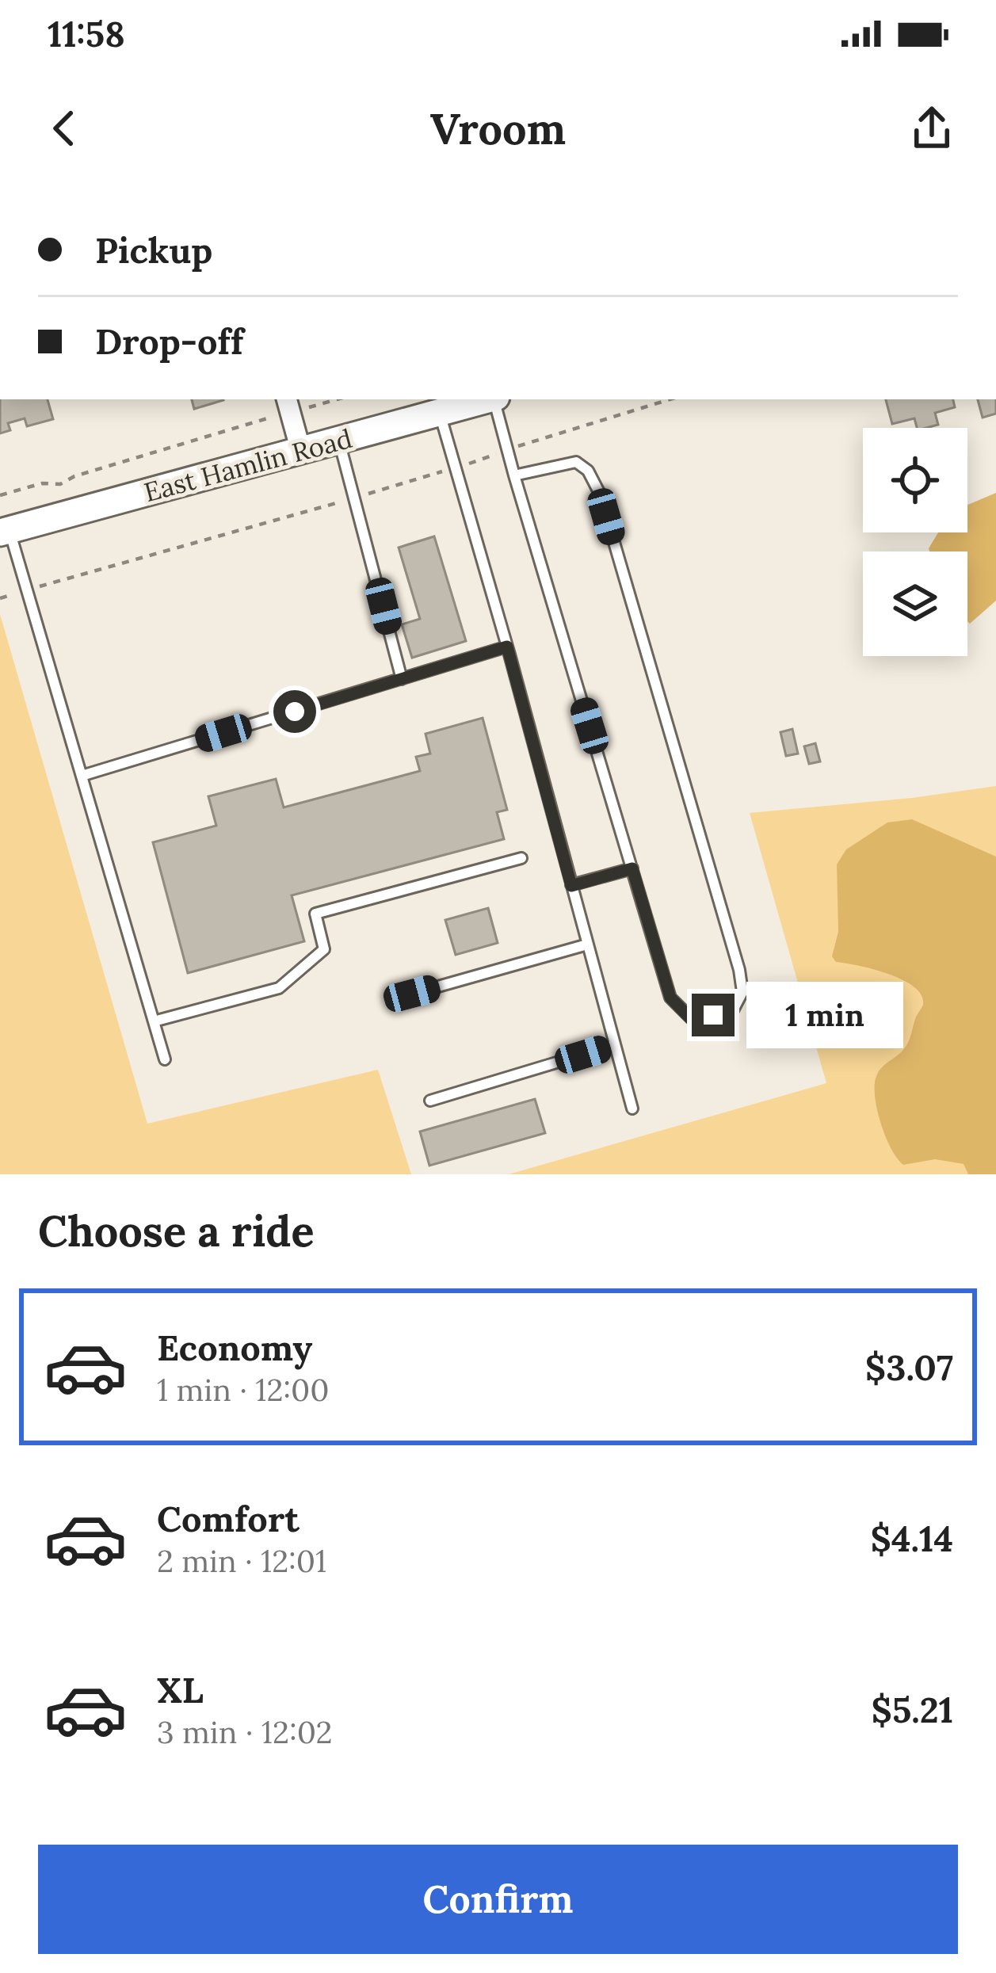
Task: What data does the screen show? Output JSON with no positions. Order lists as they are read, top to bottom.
{
  "streets": {
    "street": ["East Hamlin Road"]
  },
  "page": {
    "status": "11:58",
    "header": "Vroom",
    "banner": ["Pickup", "Drop-off"],
    "bubble": "1 min",
    "heading": "Choose a ride",
    "list": [
      {
        "name": "Economy",
        "note": "1 min · 12:00",
        "value": "$3.07"
      },
      {
        "name": "Comfort",
        "note": "2 min · 12:01",
        "value": "$4.14"
      },
      {
        "name": "XL",
        "note": "3 min · 12:02",
        "value": "$5.21"
      }
    ],
    "buttons": "Confirm"
  }
}
